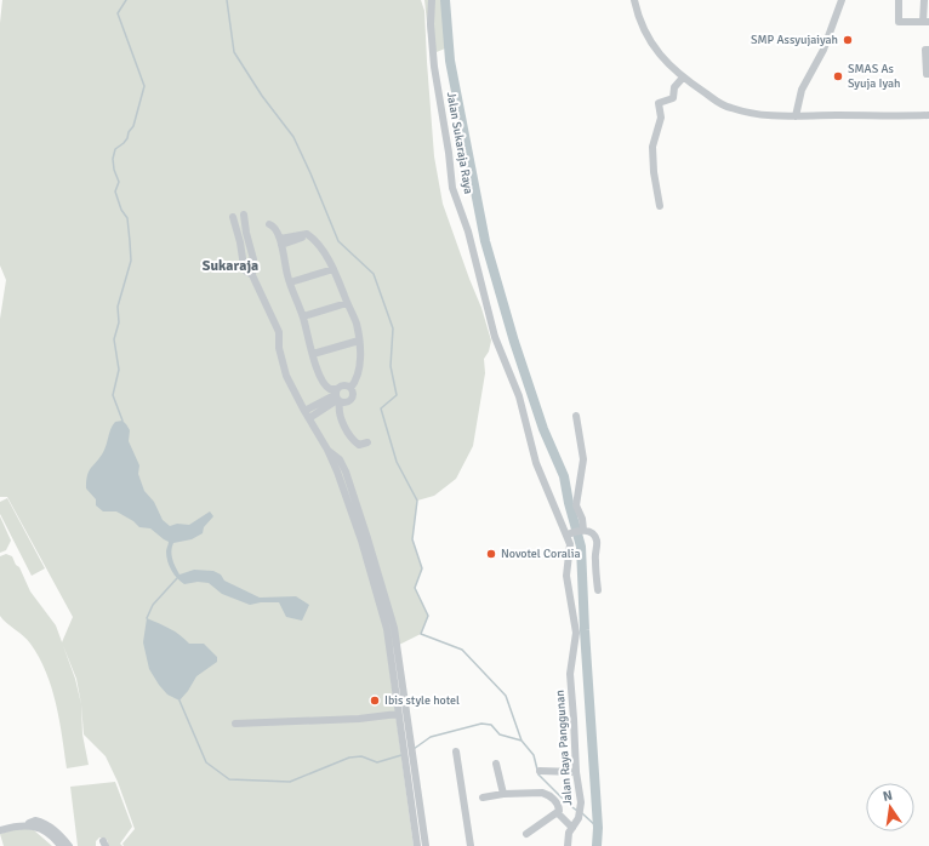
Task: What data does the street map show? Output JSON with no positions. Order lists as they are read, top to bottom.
{
  "streets": {
    "street": ["Jalan Sukaraja Raya", "Jalan Raya Panggunan"]
  },
  "crossings": [
    ["Jalan Sukaraja Raya", "Jalan Raya Panggunan"]
  ],
  "districts": ["Sukaraja"],
  "places": [
    "SMP Assyujaiyah",
    "SMAS As Syuja Iyah",
    "Novotel Coralia",
    "Ibis style hotel"
  ],
  "north": "top"
}
